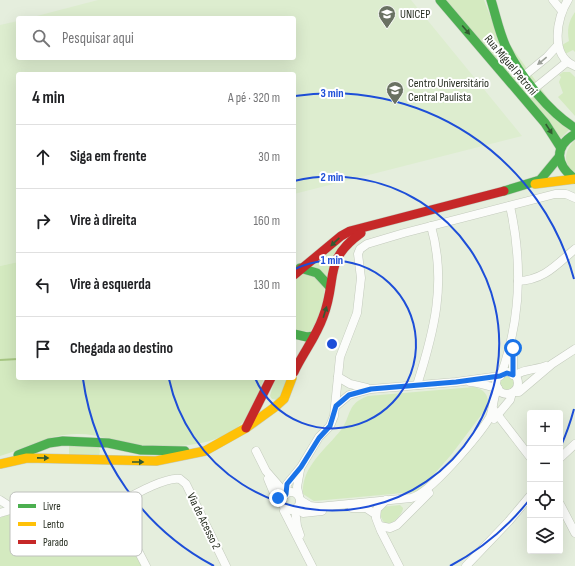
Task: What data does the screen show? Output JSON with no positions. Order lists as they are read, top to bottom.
{
  "streets": {
    "street": ["Rua Miguel Petroni", "Via de Acesso 2"]
  },
  "places": {
    "school or university": ["UNICEP", "Centro Universitário Central Paulista"]
  },
  "legend": ["Livre", "Lento", "Parado"],
  "page": {
    "search": "Pesquisar aqui",
    "heading": ["4 min", "A pé · 320 m"],
    "list": [
      ["Siga em frente", "30 m"],
      ["Vire à direita", "160 m"],
      ["Vire à esquerda", "130 m"],
      "Chegada ao destino"
    ],
    "map_buttons": ["+", "−"]
  },
  "rings": ["3 min", "2 min", "1 min"]
}
